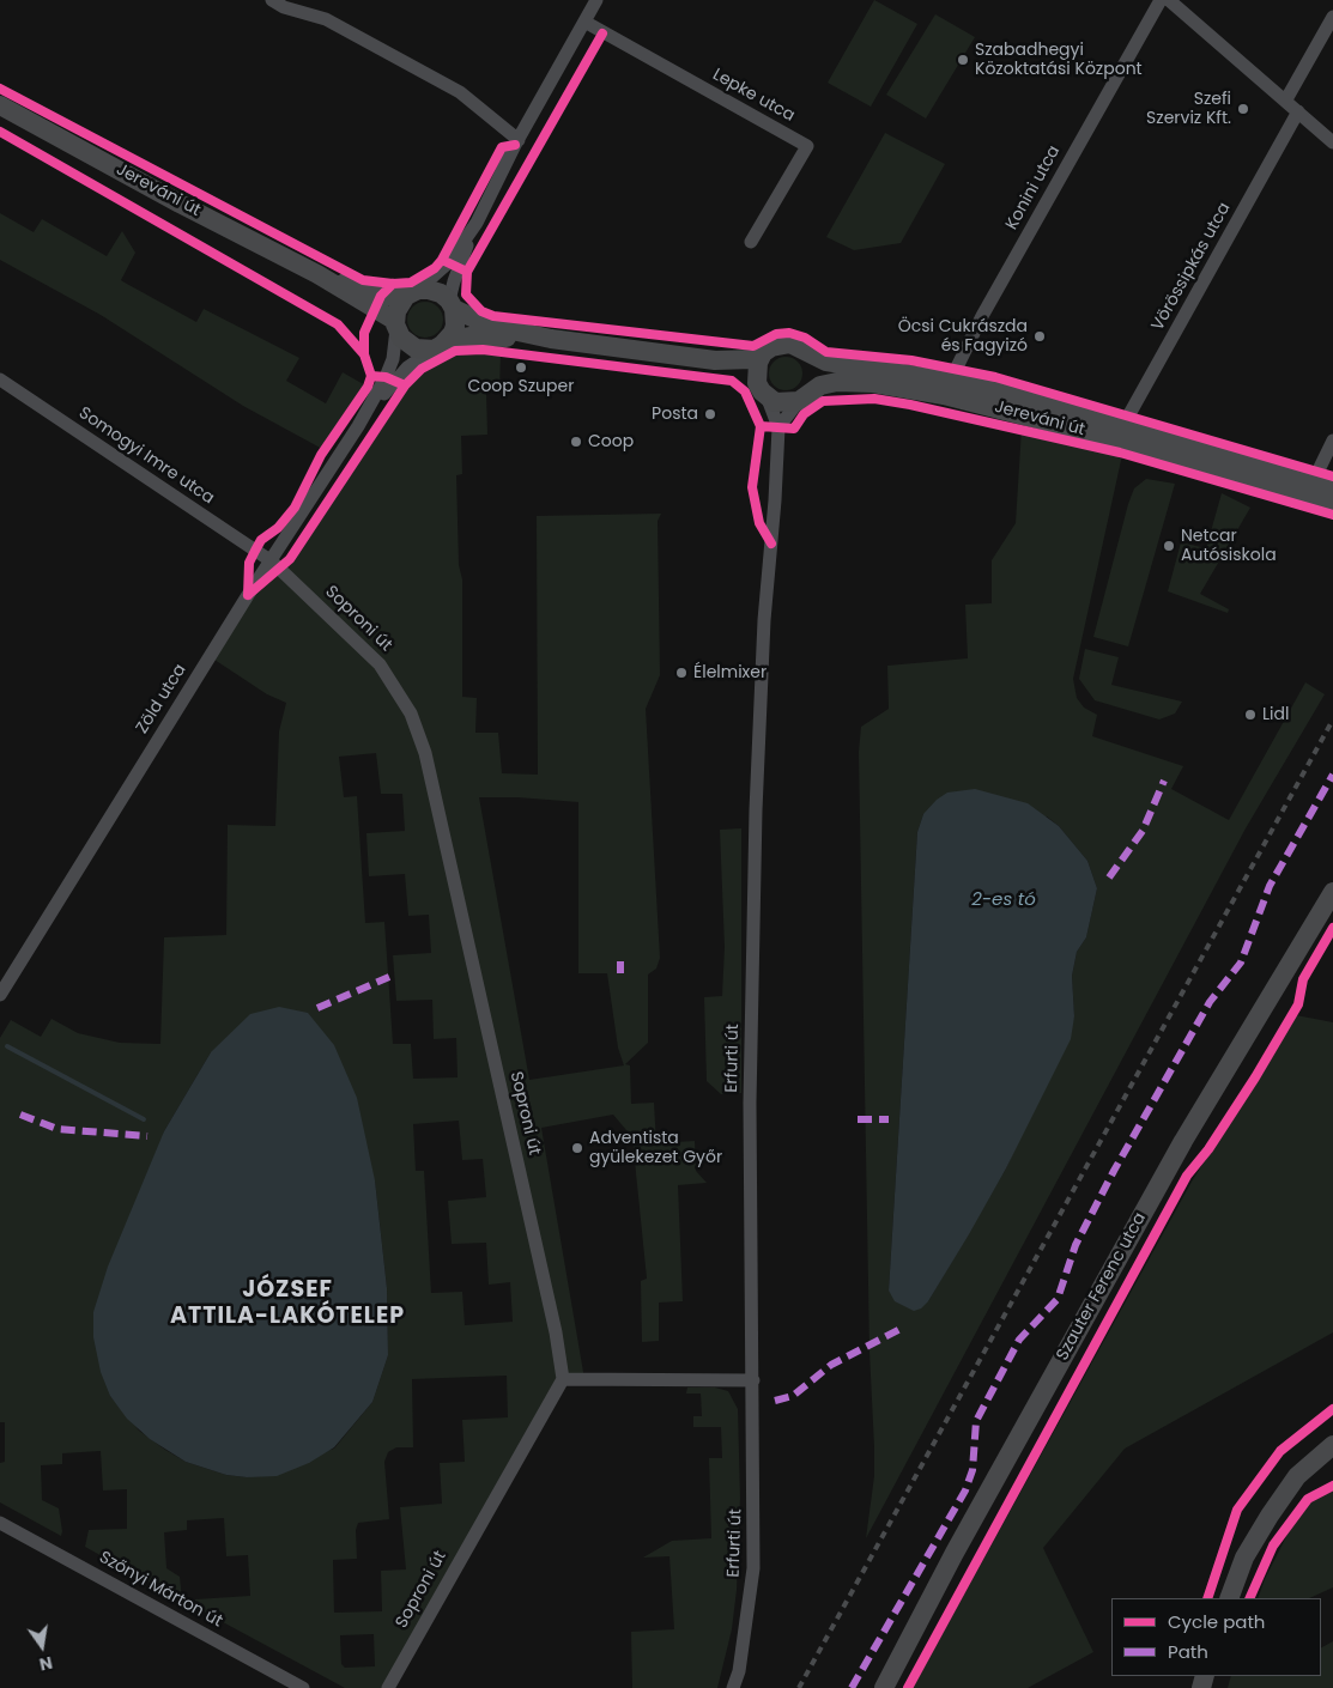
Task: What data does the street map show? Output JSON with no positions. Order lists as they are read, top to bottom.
{
  "streets": {
    "street": [
      "Lepke utca",
      "Konini utca",
      "Jereváni út",
      "Vörössipkás utca",
      "Somogyi Imre utca",
      "Soproni út",
      "Zöld utca",
      "Erfurti út",
      "Szauter Ferenc utca",
      "Szőnyi Márton út"
    ]
  },
  "crossings": [
    ["Konini utca", "Jereváni út"],
    ["Jereváni út", "Vörössipkás utca"],
    ["Jereváni út", "Zöld utca"],
    ["Jereváni út", "Erfurti út"],
    ["Somogyi Imre utca", "Soproni út"],
    ["Somogyi Imre utca", "Zöld utca"],
    ["Soproni út", "Zöld utca"]
  ],
  "districts": ["JÓZSEF ATTILA-LAKÓTELEP"],
  "water": ["2-es tó"],
  "places": [
    "Szabadhegyi Közoktatási Központ",
    "Szefi Szerviz Kft.",
    "Öcsi Cukrászda és Fagyizó",
    "Coop Szuper",
    "Posta",
    "Coop",
    "Netcar Autósiskola",
    "Élelmixer",
    "Lidl",
    "Adventista gyülekezet Győr"
  ],
  "legend": ["Cycle path", "Path"],
  "north": "bottom"
}
